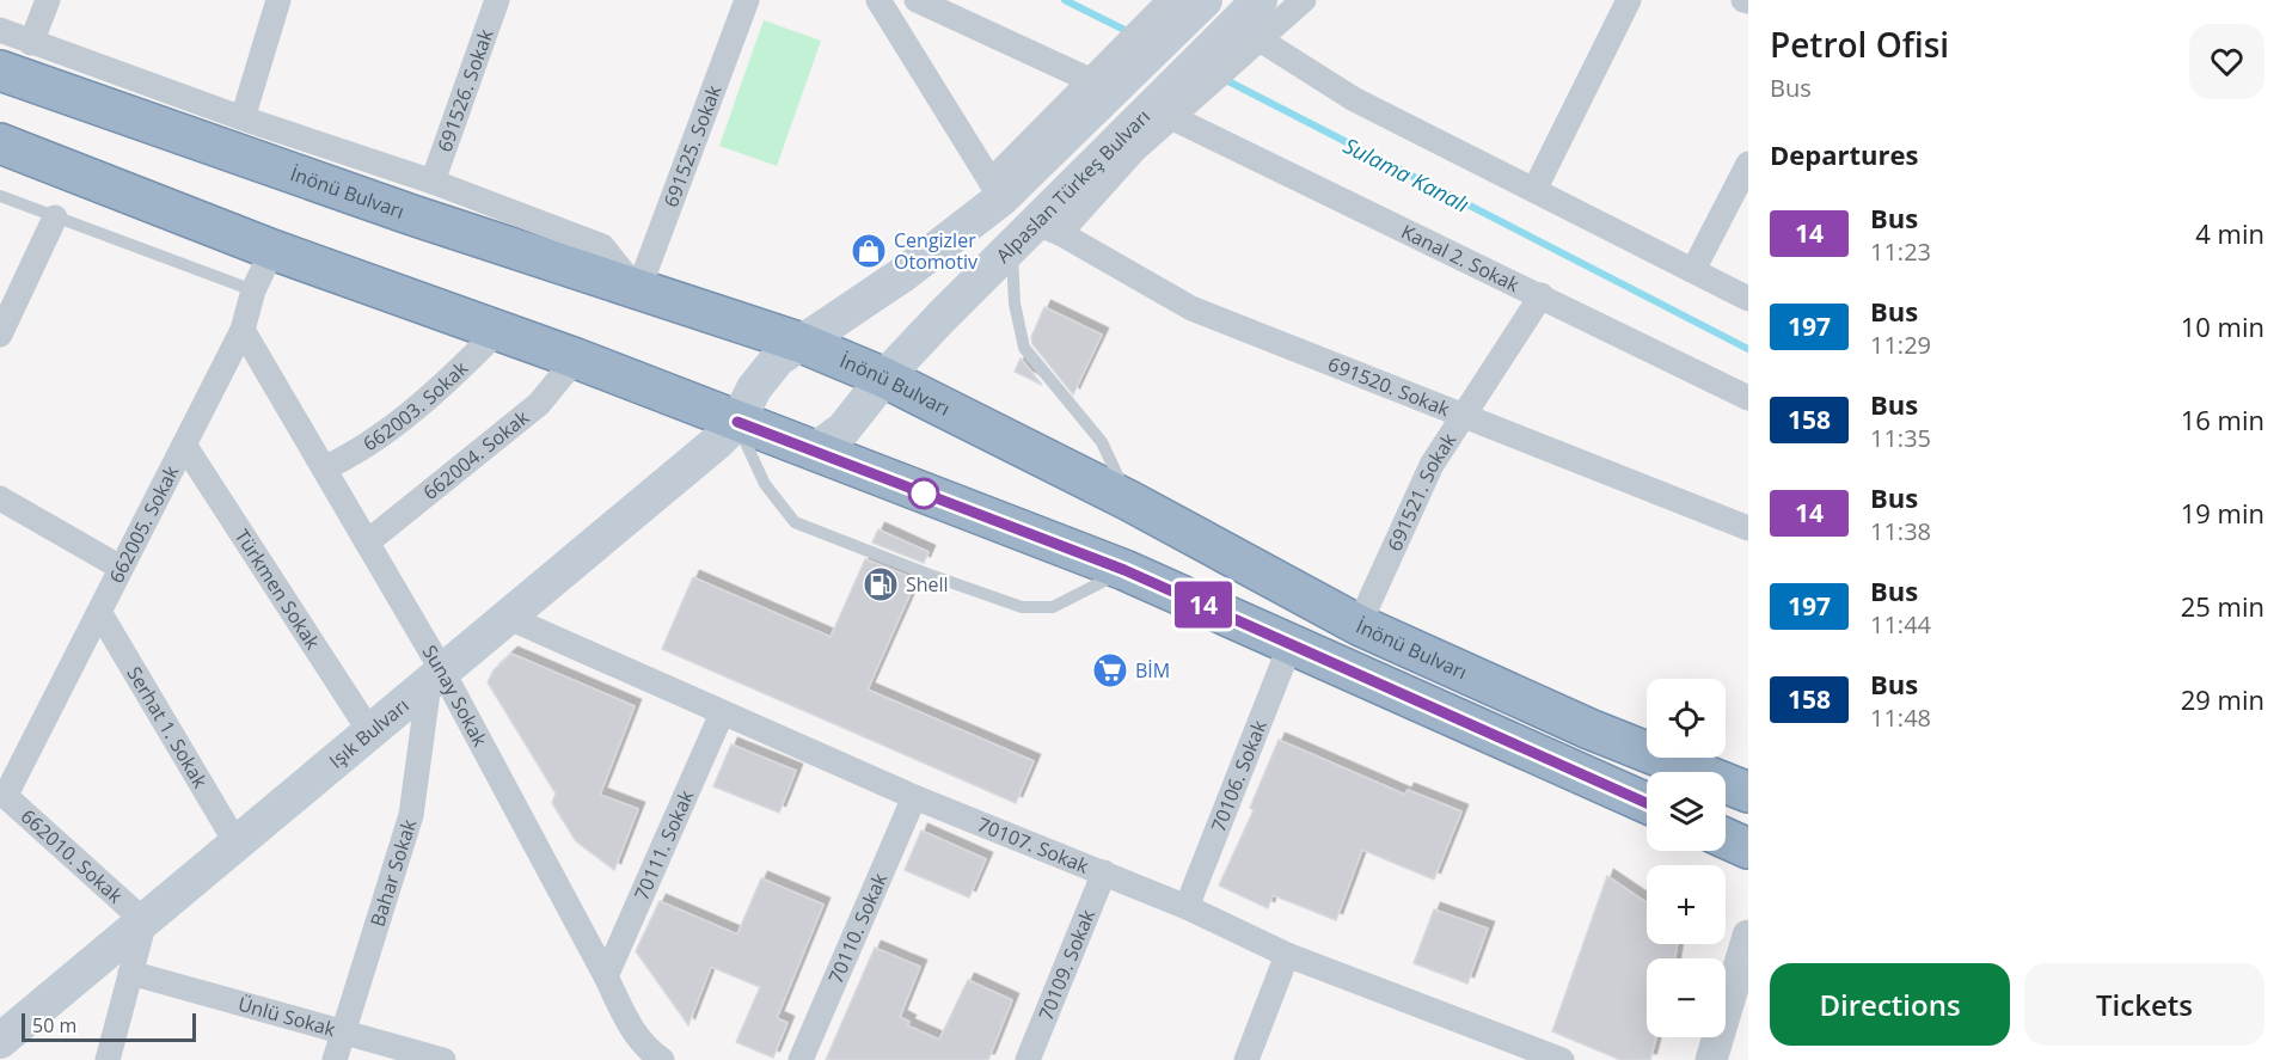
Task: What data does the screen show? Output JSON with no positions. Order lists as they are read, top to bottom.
{
  "streets": {
    "highway": ["İnönü Bulvarı"],
    "main road": ["Alpaslan Türkeş Bulvarı", "Işık Bulvarı"],
    "street": [
      "691526. Sokak",
      "691525. Sokak",
      "Kanal 2. Sokak",
      "691520. Sokak",
      "662003. Sokak",
      "662004. Sokak",
      "691521. Sokak",
      "662005. Sokak",
      "Türkmen Sokak",
      "Sunay Sokak",
      "Serhat 1. Sokak",
      "70106. Sokak",
      "70111. Sokak",
      "70107. Sokak",
      "662010. Sokak",
      "Bahar Sokak",
      "70110. Sokak",
      "70109. Sokak",
      "Ünlü Sokak"
    ]
  },
  "crossings": [
    ["691525. Sokak", "İnönü Bulvarı"],
    ["Alpaslan Türkeş Bulvarı", "İnönü Bulvarı"],
    ["Alpaslan Türkeş Bulvarı", "Kanal 2. Sokak"],
    ["Alpaslan Türkeş Bulvarı", "691520. Sokak"],
    ["Alpaslan Türkeş Bulvarı", "Işık Bulvarı"],
    ["İnönü Bulvarı", "691521. Sokak"],
    ["Kanal 2. Sokak", "691521. Sokak"],
    ["691520. Sokak", "691521. Sokak"],
    ["662003. Sokak", "Sunay Sokak"],
    ["662004. Sokak", "Sunay Sokak"],
    ["662005. Sokak", "Türkmen Sokak"],
    ["662005. Sokak", "Sunay Sokak"],
    ["662005. Sokak", "Serhat 1. Sokak"],
    ["662005. Sokak", "662010. Sokak"],
    ["Türkmen Sokak", "Işık Bulvarı"],
    ["Sunay Sokak", "Işık Bulvarı"],
    ["Sunay Sokak", "70111. Sokak"],
    ["Sunay Sokak", "Bahar Sokak"],
    ["Serhat 1. Sokak", "Işık Bulvarı"],
    ["Işık Bulvarı", "70107. Sokak"],
    ["Işık Bulvarı", "662010. Sokak"],
    ["Işık Bulvarı", "Bahar Sokak"],
    ["70106. Sokak", "70107. Sokak"],
    ["70111. Sokak", "70107. Sokak"],
    ["70107. Sokak", "70110. Sokak"],
    ["70107. Sokak", "70109. Sokak"],
    ["Bahar Sokak", "Ünlü Sokak"]
  ],
  "water": ["Sulama Kanalı"],
  "places": {
    "shop": ["Cengizler Otomotiv"],
    "fuel station": ["Shell"],
    "supermarket": ["BİM"]
  },
  "lines": ["bus line 14"],
  "scale_bar": "50 m",
  "page": {
    "on_map": "14",
    "heading": [
      ["Petrol Ofisi", "Bus"],
      "Departures"
    ],
    "list": [
      {
        "mark": "14",
        "name": "Bus",
        "note": "11:23",
        "value": "4 min"
      },
      {
        "mark": "197",
        "name": "Bus",
        "note": "11:29",
        "value": "10 min"
      },
      {
        "mark": "158",
        "name": "Bus",
        "note": "11:35",
        "value": "16 min"
      },
      {
        "mark": "14",
        "name": "Bus",
        "note": "11:38",
        "value": "19 min"
      },
      {
        "mark": "197",
        "name": "Bus",
        "note": "11:44",
        "value": "25 min"
      },
      {
        "mark": "158",
        "name": "Bus",
        "note": "11:48",
        "value": "29 min"
      }
    ],
    "map_buttons": ["+", "−"],
    "buttons": ["Directions", "Tickets"],
    "scale": "50 m"
  }
}
